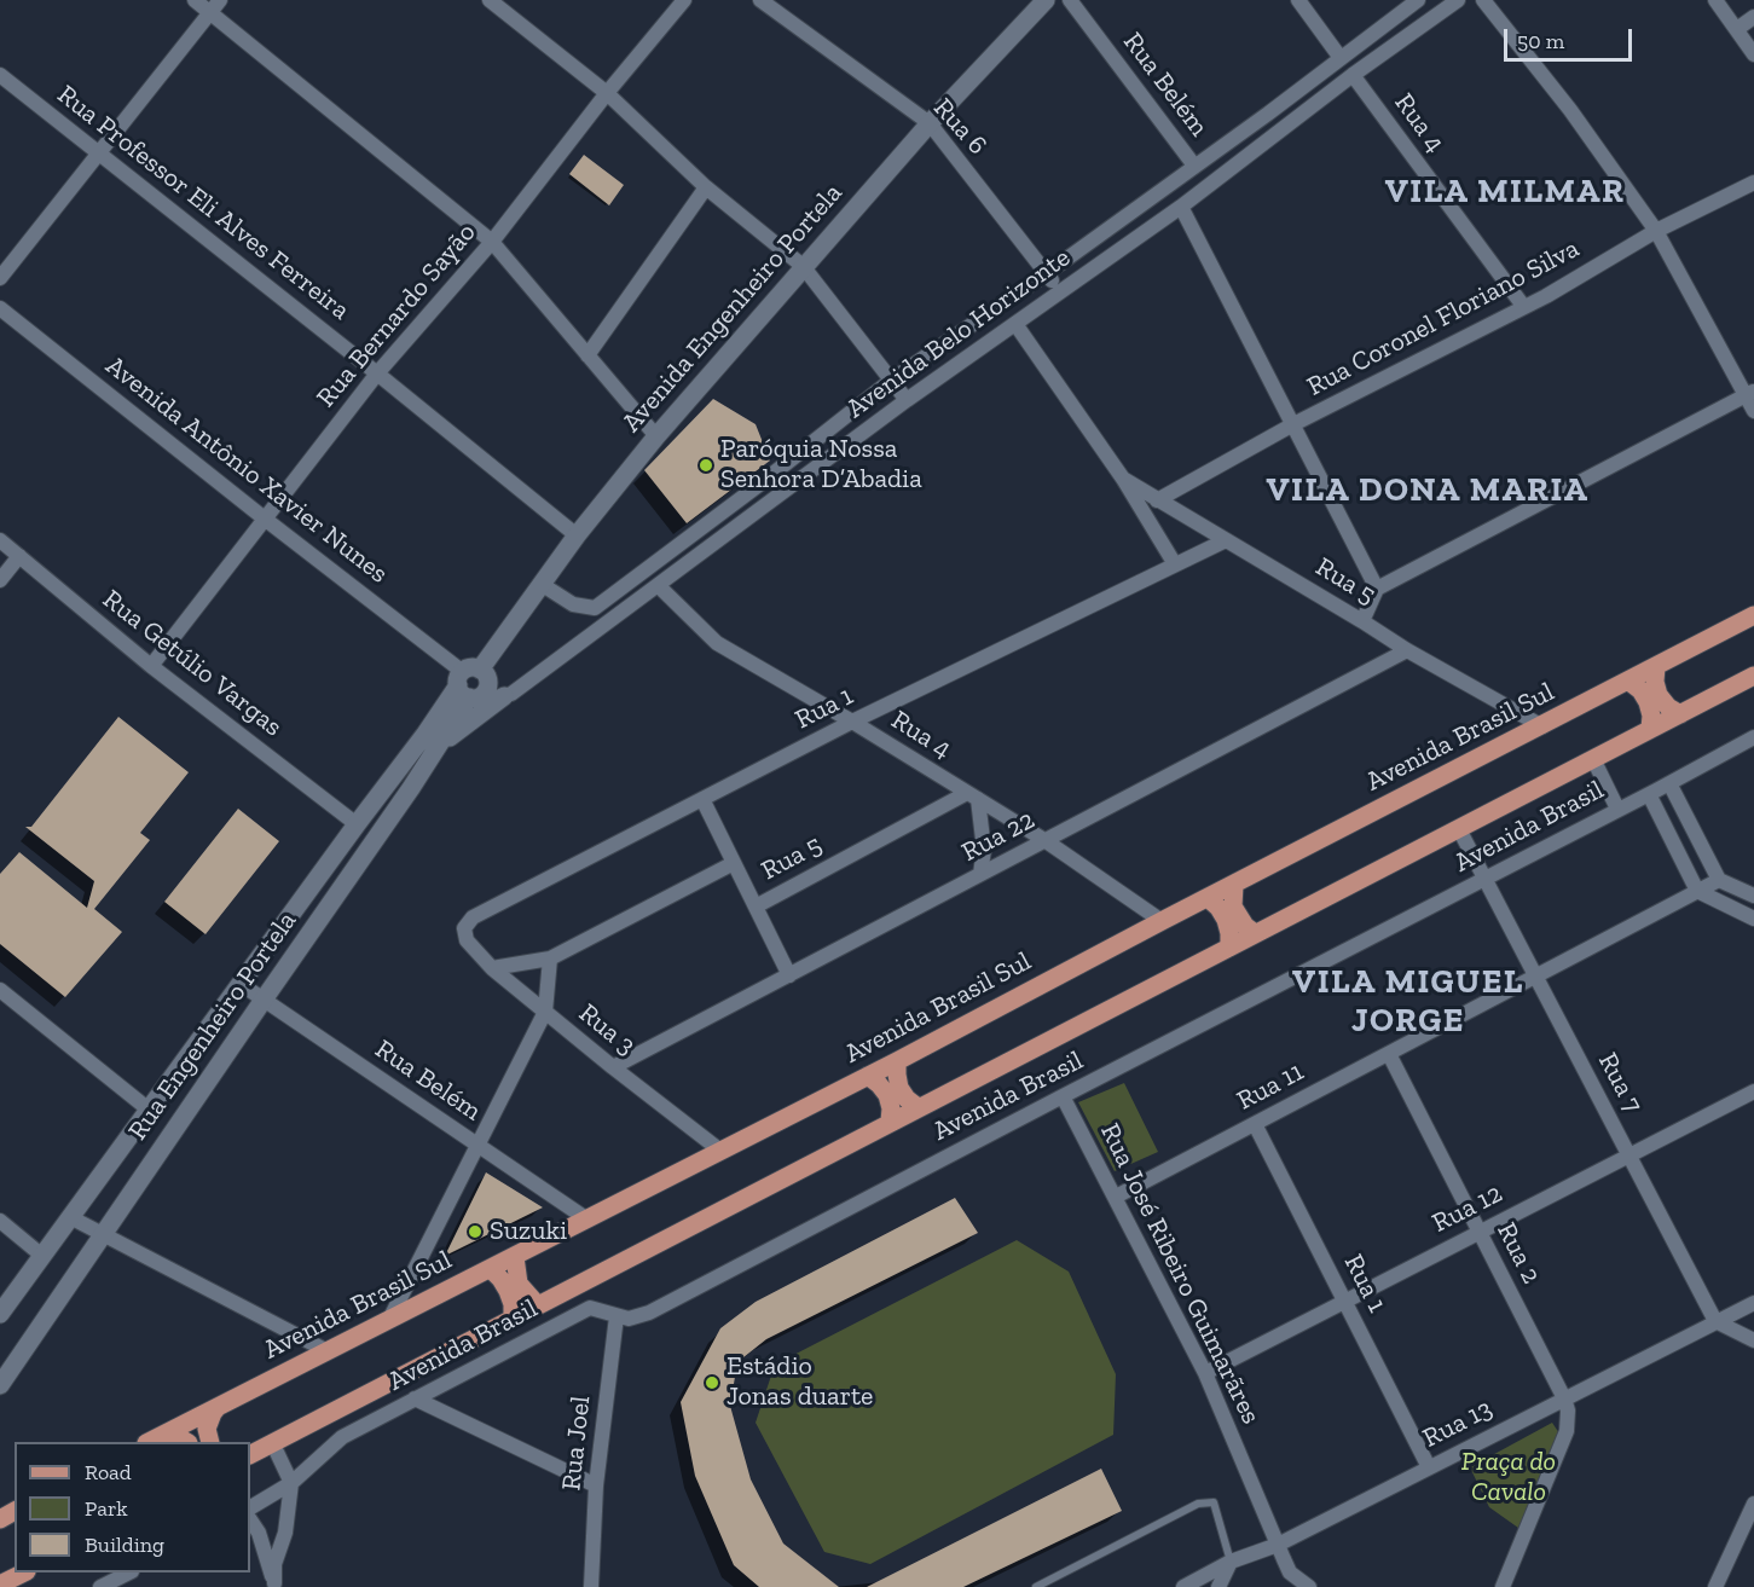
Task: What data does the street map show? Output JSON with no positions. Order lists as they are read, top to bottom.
{
  "streets": {
    "main road": ["Avenida Brasil Sul"],
    "street": [
      "Rua Belém",
      "Rua 4",
      "Rua 6",
      "Rua Professor Eli Alves Ferreira",
      "Avenida Engenheiro Portela",
      "Rua Bernardo Sayão",
      "Rua Coronel Floriano Silva",
      "Avenida Belo Horizonte",
      "Avenida Antônio Xavier Nunes",
      "Rua 5",
      "Rua Getúlio Vargas",
      "Rua 1",
      "Avenida Brasil",
      "Rua 22",
      "Rua Engenheiro Portela",
      "Rua 3",
      "Rua 7",
      "Rua 11",
      "Rua 12",
      "Rua 2",
      "Rua José Ribeiro Guimarãres",
      "Rua 13",
      "Rua Joel"
    ]
  },
  "crossings": [
    ["Rua Belém", "Avenida Belo Horizonte"],
    ["Rua Belém", "Avenida Brasil Sul"],
    ["Rua Belém", "Rua Engenheiro Portela"],
    ["Rua 4", "Rua Coronel Floriano Silva"],
    ["Rua 4", "Avenida Belo Horizonte"],
    ["Rua 4", "Rua 5"],
    ["Rua 4", "Rua 1"],
    ["Rua 4", "Avenida Brasil Sul"],
    ["Rua 4", "Rua 22"],
    ["Rua 6", "Avenida Engenheiro Portela"],
    ["Rua 6", "Avenida Belo Horizonte"],
    ["Rua Professor Eli Alves Ferreira", "Avenida Engenheiro Portela"],
    ["Rua Professor Eli Alves Ferreira", "Rua Bernardo Sayão"],
    ["Avenida Engenheiro Portela", "Avenida Belo Horizonte"],
    ["Avenida Engenheiro Portela", "Avenida Antônio Xavier Nunes"],
    ["Avenida Engenheiro Portela", "Rua Engenheiro Portela"],
    ["Rua Bernardo Sayão", "Avenida Antônio Xavier Nunes"],
    ["Rua Bernardo Sayão", "Rua Getúlio Vargas"],
    ["Rua Coronel Floriano Silva", "Rua 5"],
    ["Avenida Belo Horizonte", "Rua 5"],
    ["Avenida Antônio Xavier Nunes", "Rua Engenheiro Portela"],
    ["Rua 5", "Rua 1"],
    ["Rua 5", "Avenida Brasil Sul"],
    ["Rua 5", "Rua 22"],
    ["Rua Getúlio Vargas", "Rua Engenheiro Portela"],
    ["Rua 1", "Rua 3"],
    ["Rua 1", "Rua 11"],
    ["Rua 1", "Rua 12"],
    ["Rua 1", "Rua 13"],
    ["Avenida Brasil Sul", "Rua 3"],
    ["Avenida Brasil", "Rua 7"],
    ["Avenida Brasil", "Rua José Ribeiro Guimarãres"],
    ["Avenida Brasil", "Rua Joel"],
    ["Rua 22", "Rua 3"],
    ["Rua 7", "Rua 11"],
    ["Rua 7", "Rua 12"],
    ["Rua 7", "Rua 13"],
    ["Rua 11", "Rua 2"],
    ["Rua 11", "Rua José Ribeiro Guimarãres"],
    ["Rua 12", "Rua 2"],
    ["Rua 12", "Rua José Ribeiro Guimarãres"],
    ["Rua 2", "Rua 13"],
    ["Rua José Ribeiro Guimarãres", "Rua 13"]
  ],
  "districts": ["VILA MILMAR", "VILA DONA MARIA", "VILA MIGUEL JORGE"],
  "parks": ["Praça do Cavalo"],
  "places": ["Paróquia Nossa Senhora D’Abadia", "Suzuki", "Estádio Jonas duarte"],
  "legend": ["Road", "Park", "Building"],
  "scale_bar": "50 m"
}
